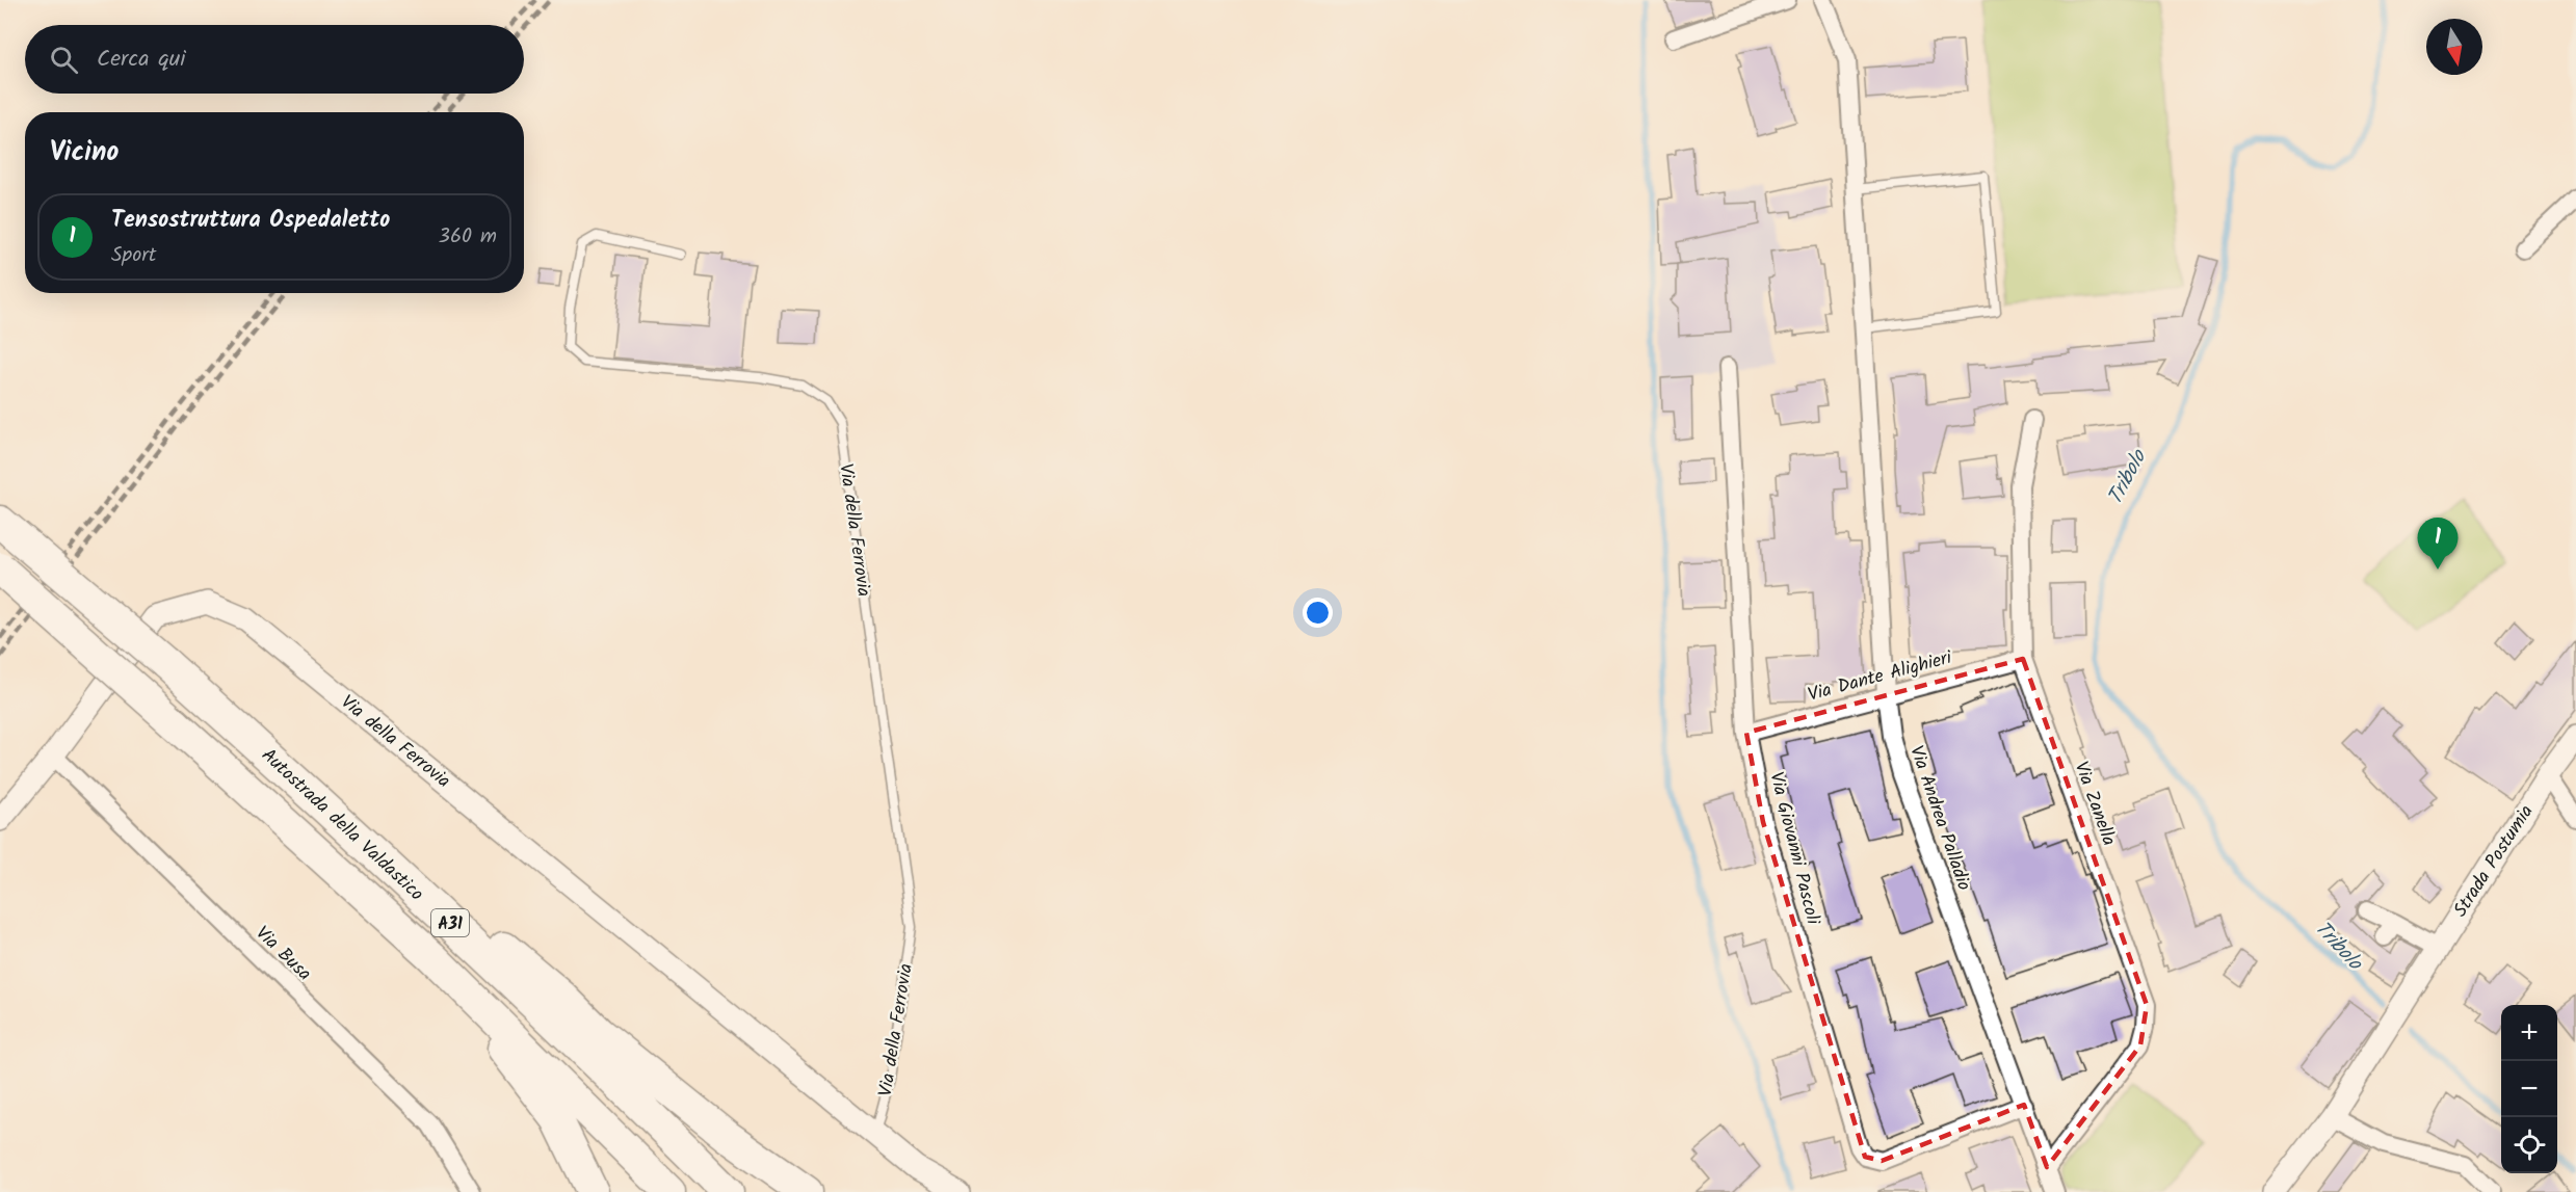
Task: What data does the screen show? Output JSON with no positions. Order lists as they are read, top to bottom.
{
  "streets": {
    "highway": ["Autostrada della Valdastico", "A31"],
    "street": [
      "Via della Ferrovia",
      "Via Dante Alighieri",
      "Via Zanella",
      "Via Andrea Palladio",
      "Via Giovanni Pascoli",
      "Strada Postumia",
      "Via Busa"
    ]
  },
  "crossings": [
    ["Via della Ferrovia", "Via Busa"],
    ["Via Dante Alighieri", "Via Zanella"],
    ["Via Dante Alighieri", "Via Andrea Palladio"],
    ["Via Dante Alighieri", "Via Giovanni Pascoli"],
    ["Via Zanella", "Via Andrea Palladio"],
    ["Via Andrea Palladio", "Via Giovanni Pascoli"],
    ["Autostrada della Valdastico", "A31"]
  ],
  "water": ["Tribolo"],
  "north": "bottom",
  "page": {
    "search": "Cerca qui",
    "heading": "Vicino",
    "list": [
      {
        "mark": "1",
        "name": "Tensostruttura Ospedaletto",
        "note": "Sport",
        "value": "360 m"
      }
    ],
    "pins": "1",
    "map_buttons": ["+", "−"]
  }
}
